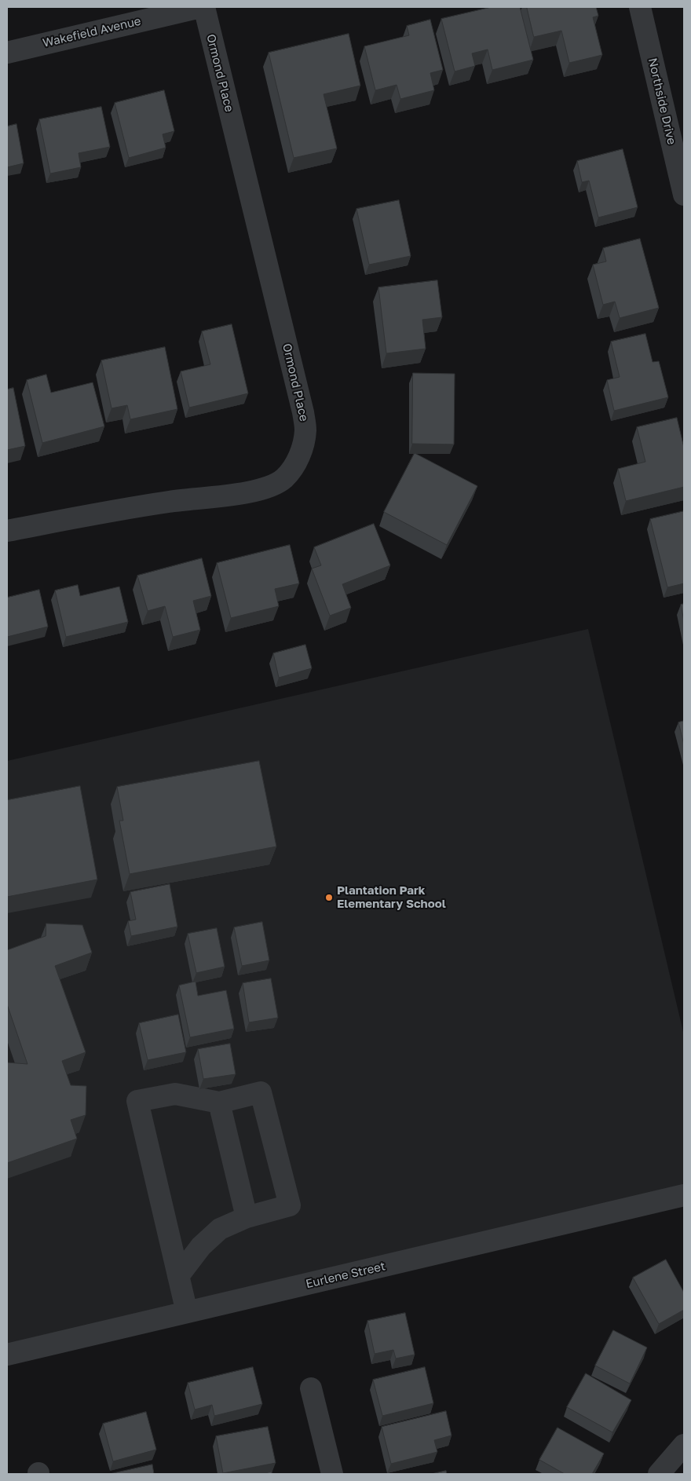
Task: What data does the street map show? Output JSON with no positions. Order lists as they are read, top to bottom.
{
  "streets": {
    "street": [
      "Wakefield Avenue",
      "Ormond Place",
      "Northside Drive",
      "Eurlene Street"
    ]
  },
  "places": ["Plantation Park Elementary School"]
}
